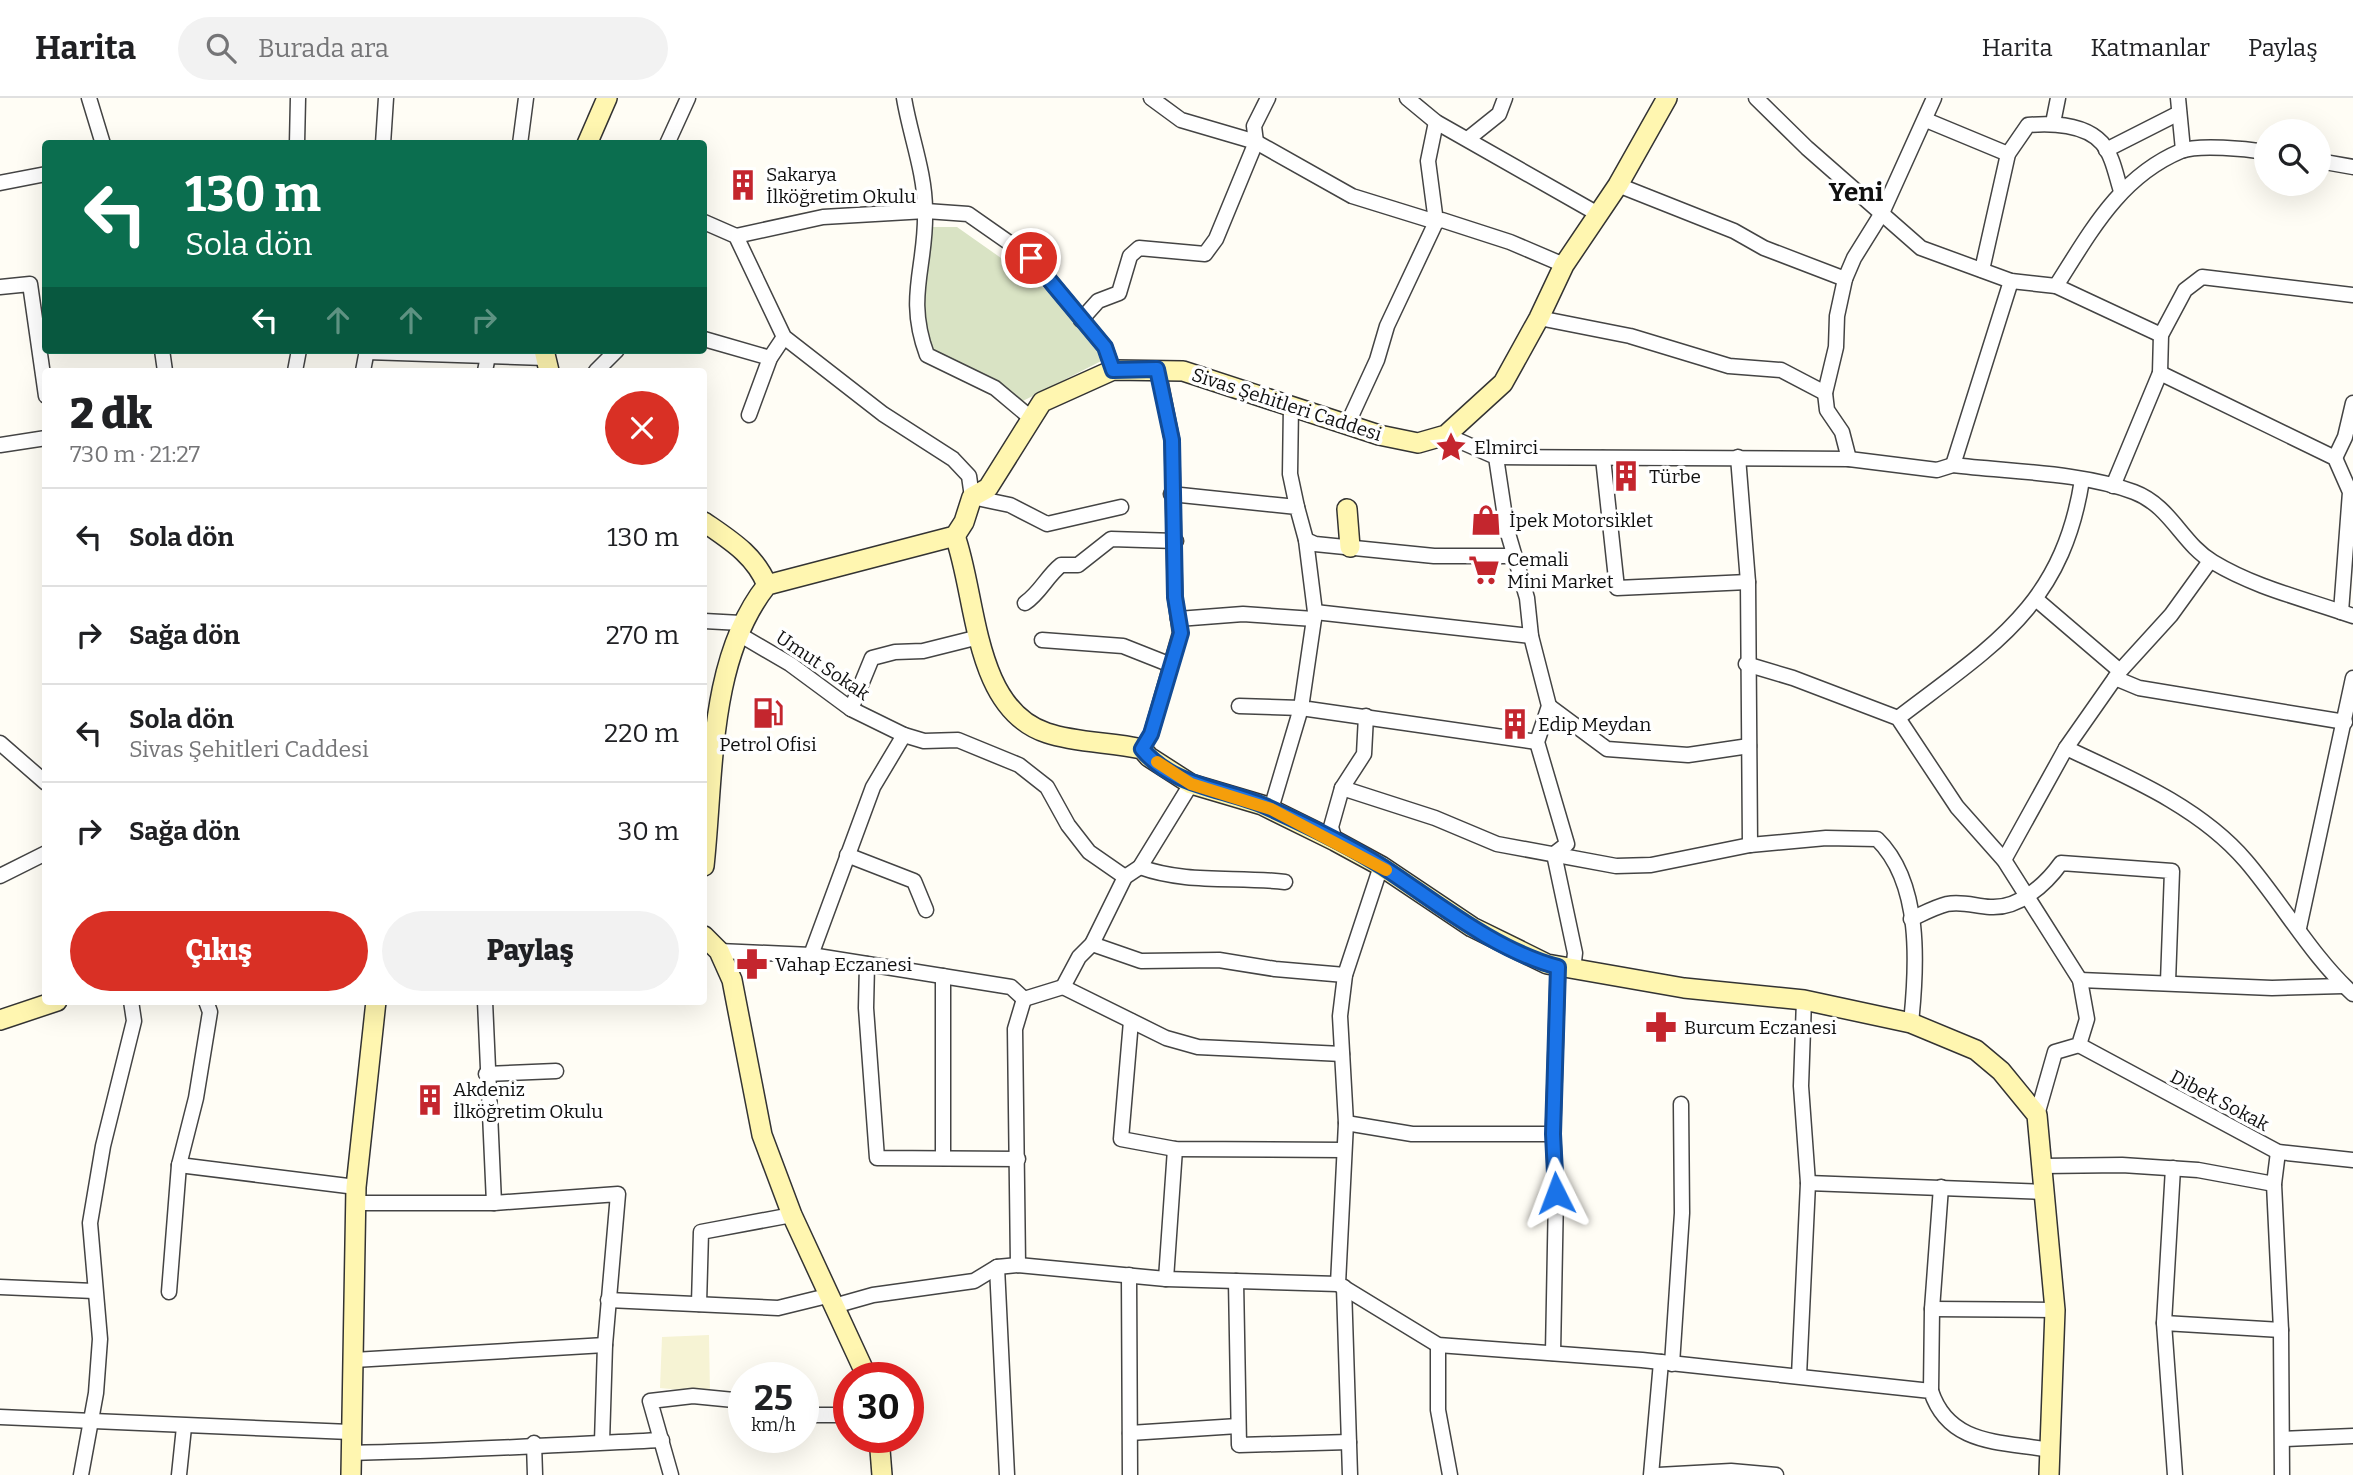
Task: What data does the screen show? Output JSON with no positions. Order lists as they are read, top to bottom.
{
  "streets": {
    "street": ["Sivas Şehitleri Caddesi", "Umut Sokak", "Dibek Sokak"]
  },
  "districts": ["Yeni"],
  "places": {
    "building": [
      "Sakarya İlköğretim Okulu",
      "Türbe",
      "Edip Meydan",
      "Akdeniz İlköğretim Okulu"
    ],
    "place": ["Elmirci"],
    "shop": ["İpek Motorsiklet"],
    "supermarket": ["Cemali Mini Market"],
    "fuel station": ["Petrol Ofisi"],
    "pharmacy": ["Vahap Eczanesi", "Burcum Eczanesi"]
  },
  "page": {
    "header": "Harita",
    "search": "Burada ara",
    "nav": ["Harita", "Katmanlar", "Paylaş"],
    "turn": ["130 m", "Sola dön"],
    "heading": ["2 dk", "730 m · 21:27"],
    "list": [
      {
        "name": "Sola dön",
        "value": "130 m"
      },
      {
        "name": "Sağa dön",
        "value": "270 m"
      },
      {
        "name": "Sola dön",
        "note": "Sivas Şehitleri Caddesi",
        "value": "220 m"
      },
      {
        "name": "Sağa dön",
        "value": "30 m"
      }
    ],
    "buttons": ["Çıkış", "Paylaş"],
    "speed": "25 km/h",
    "limit": "30"
  }
}
